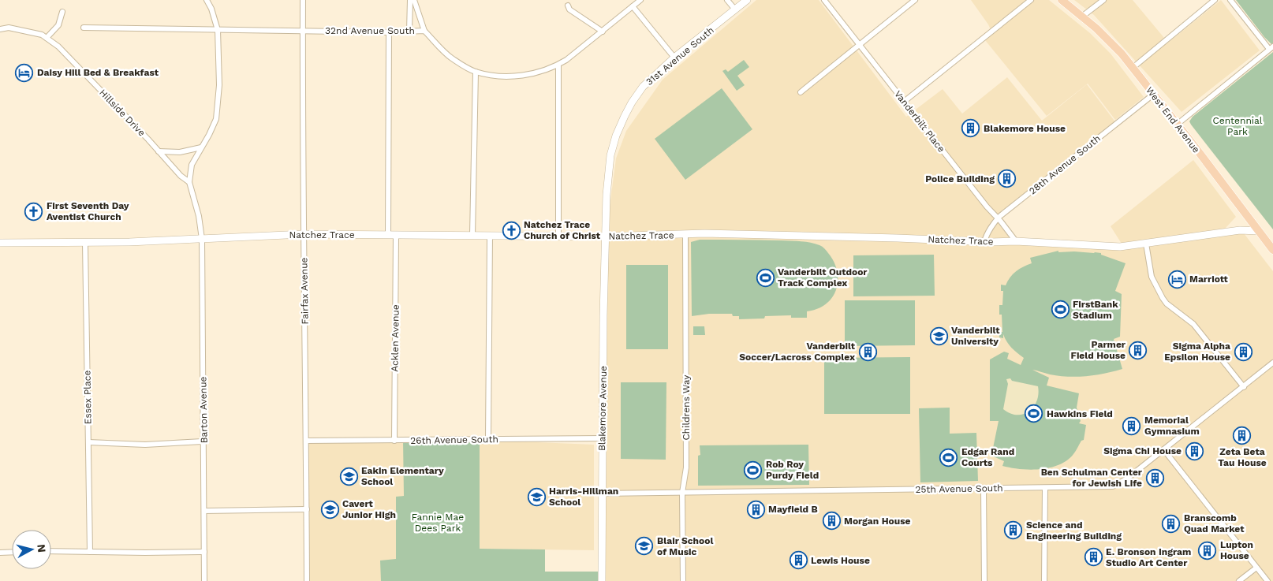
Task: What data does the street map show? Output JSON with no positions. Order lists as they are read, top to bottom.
{
  "streets": {
    "main road": [
      "31st Avenue South",
      "West End Avenue",
      "Natchez Trace",
      "Blakemore Avenue"
    ],
    "street": [
      "32nd Avenue South",
      "Hillside Drive",
      "Vanderbilt Place",
      "28th Avenue South",
      "Fairfax Avenue",
      "Acklen Avenue",
      "Essex Place",
      "Childrens Way",
      "Barton Avenue",
      "26th Avenue South",
      "25th Avenue South"
    ]
  },
  "crossings": [
    ["32nd Avenue South", "Fairfax Avenue"],
    ["31st Avenue South", "Natchez Trace"],
    ["31st Avenue South", "Blakemore Avenue"],
    ["West End Avenue", "28th Avenue South"],
    ["West End Avenue", "Natchez Trace"],
    ["Vanderbilt Place", "28th Avenue South"],
    ["Vanderbilt Place", "Natchez Trace"],
    ["28th Avenue South", "Natchez Trace"],
    ["Natchez Trace", "Fairfax Avenue"],
    ["Natchez Trace", "Acklen Avenue"],
    ["Natchez Trace", "Essex Place"],
    ["Natchez Trace", "Childrens Way"],
    ["Natchez Trace", "Blakemore Avenue"],
    ["Natchez Trace", "Barton Avenue"],
    ["Fairfax Avenue", "26th Avenue South"],
    ["Acklen Avenue", "26th Avenue South"],
    ["Childrens Way", "25th Avenue South"],
    ["Blakemore Avenue", "26th Avenue South"],
    ["Blakemore Avenue", "25th Avenue South"]
  ],
  "parks": ["Centennial Park", "Fannie Mae Dees Park"],
  "places": {
    "hotel": ["Daisy Hill Bed & Breakfast", "Marriott"],
    "building": [
      "Blakemore House",
      "Police Building",
      "Parmer Field House",
      "Vanderbilt Soccer/Lacross Complex",
      "Sigma Alpha Epsilon House",
      "Memorial Gymnasium",
      "Zeta Beta Tau House",
      "Sigma Chi House",
      "Ben Schulman Center for Jewish Life",
      "Mayfield B",
      "Morgan House",
      "Branscomb Quad Market",
      "Science and Engineering Building",
      "Lupton House",
      "E. Bronson Ingram Studio Art Center",
      "Lewis House"
    ],
    "church": ["First Seventh Day Aventist Church", "Natchez Trace Church of Christ"],
    "sports": [
      "Vanderbilt Outdoor Track Complex",
      "FirstBank Stadium",
      "Hawkins Field",
      "Edgar Rand Courts",
      "Rob Roy Purdy Field"
    ],
    "school or university": [
      "Vanderbilt University",
      "Eakin Elementary School",
      "Harris-Hillman School",
      "Cavert Junior High",
      "Blair School of Music"
    ]
  },
  "north": "right"
}
